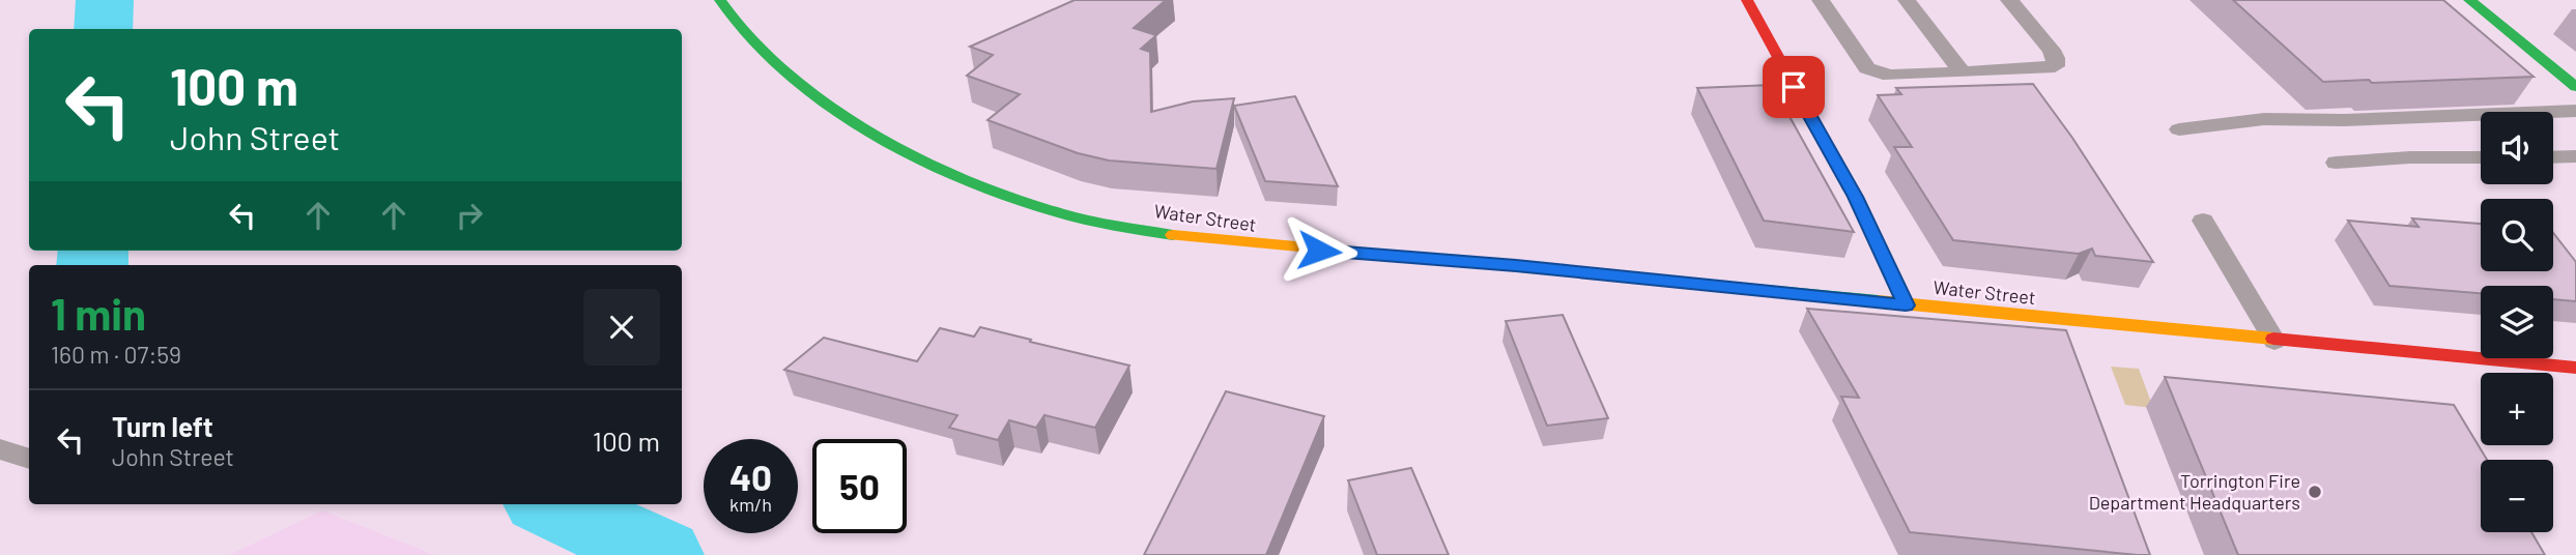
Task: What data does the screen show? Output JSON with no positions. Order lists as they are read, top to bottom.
{
  "streets": {
    "main road": ["Water Street"]
  },
  "places": ["Torrington Fire Department Headquarters"],
  "page": {
    "turn": ["100 m", "John Street"],
    "map_buttons": ["+", "−"],
    "heading": ["1 min", "160 m · 07:59"],
    "list": [
      {
        "name": "Turn left",
        "note": "John Street",
        "value": "100 m"
      }
    ],
    "speed": "40 km/h",
    "limit": "50"
  }
}
